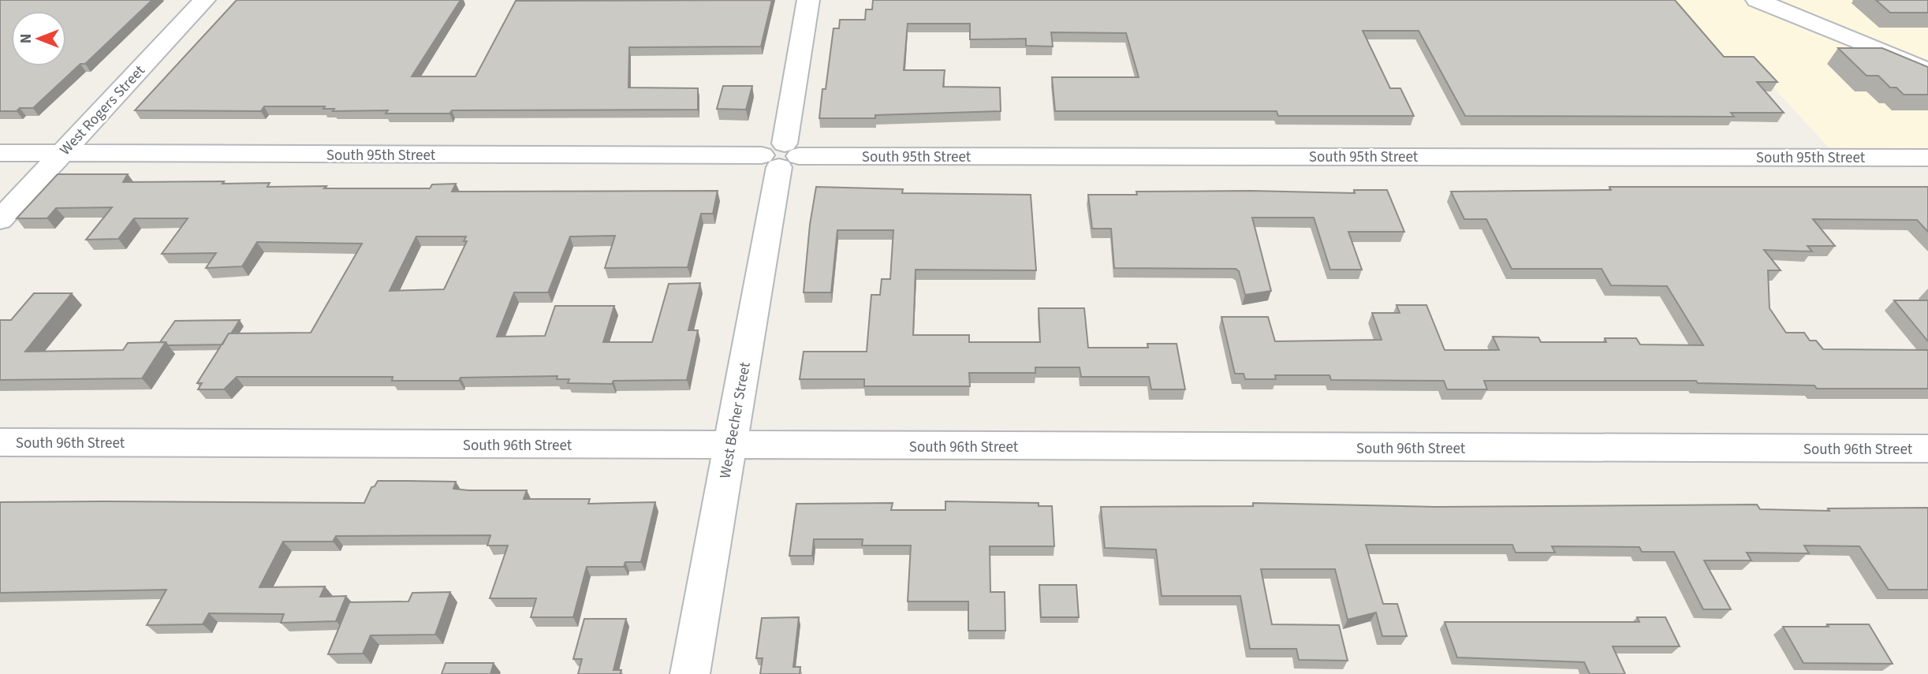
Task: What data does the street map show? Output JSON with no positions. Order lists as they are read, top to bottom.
{
  "streets": {
    "street": [
      "West Rogers Street",
      "South 95th Street",
      "West Becher Street",
      "South 96th Street"
    ]
  },
  "crossings": [
    ["West Rogers Street", "South 95th Street"],
    ["South 95th Street", "West Becher Street"],
    ["West Becher Street", "South 96th Street"]
  ],
  "north": "left"
}
